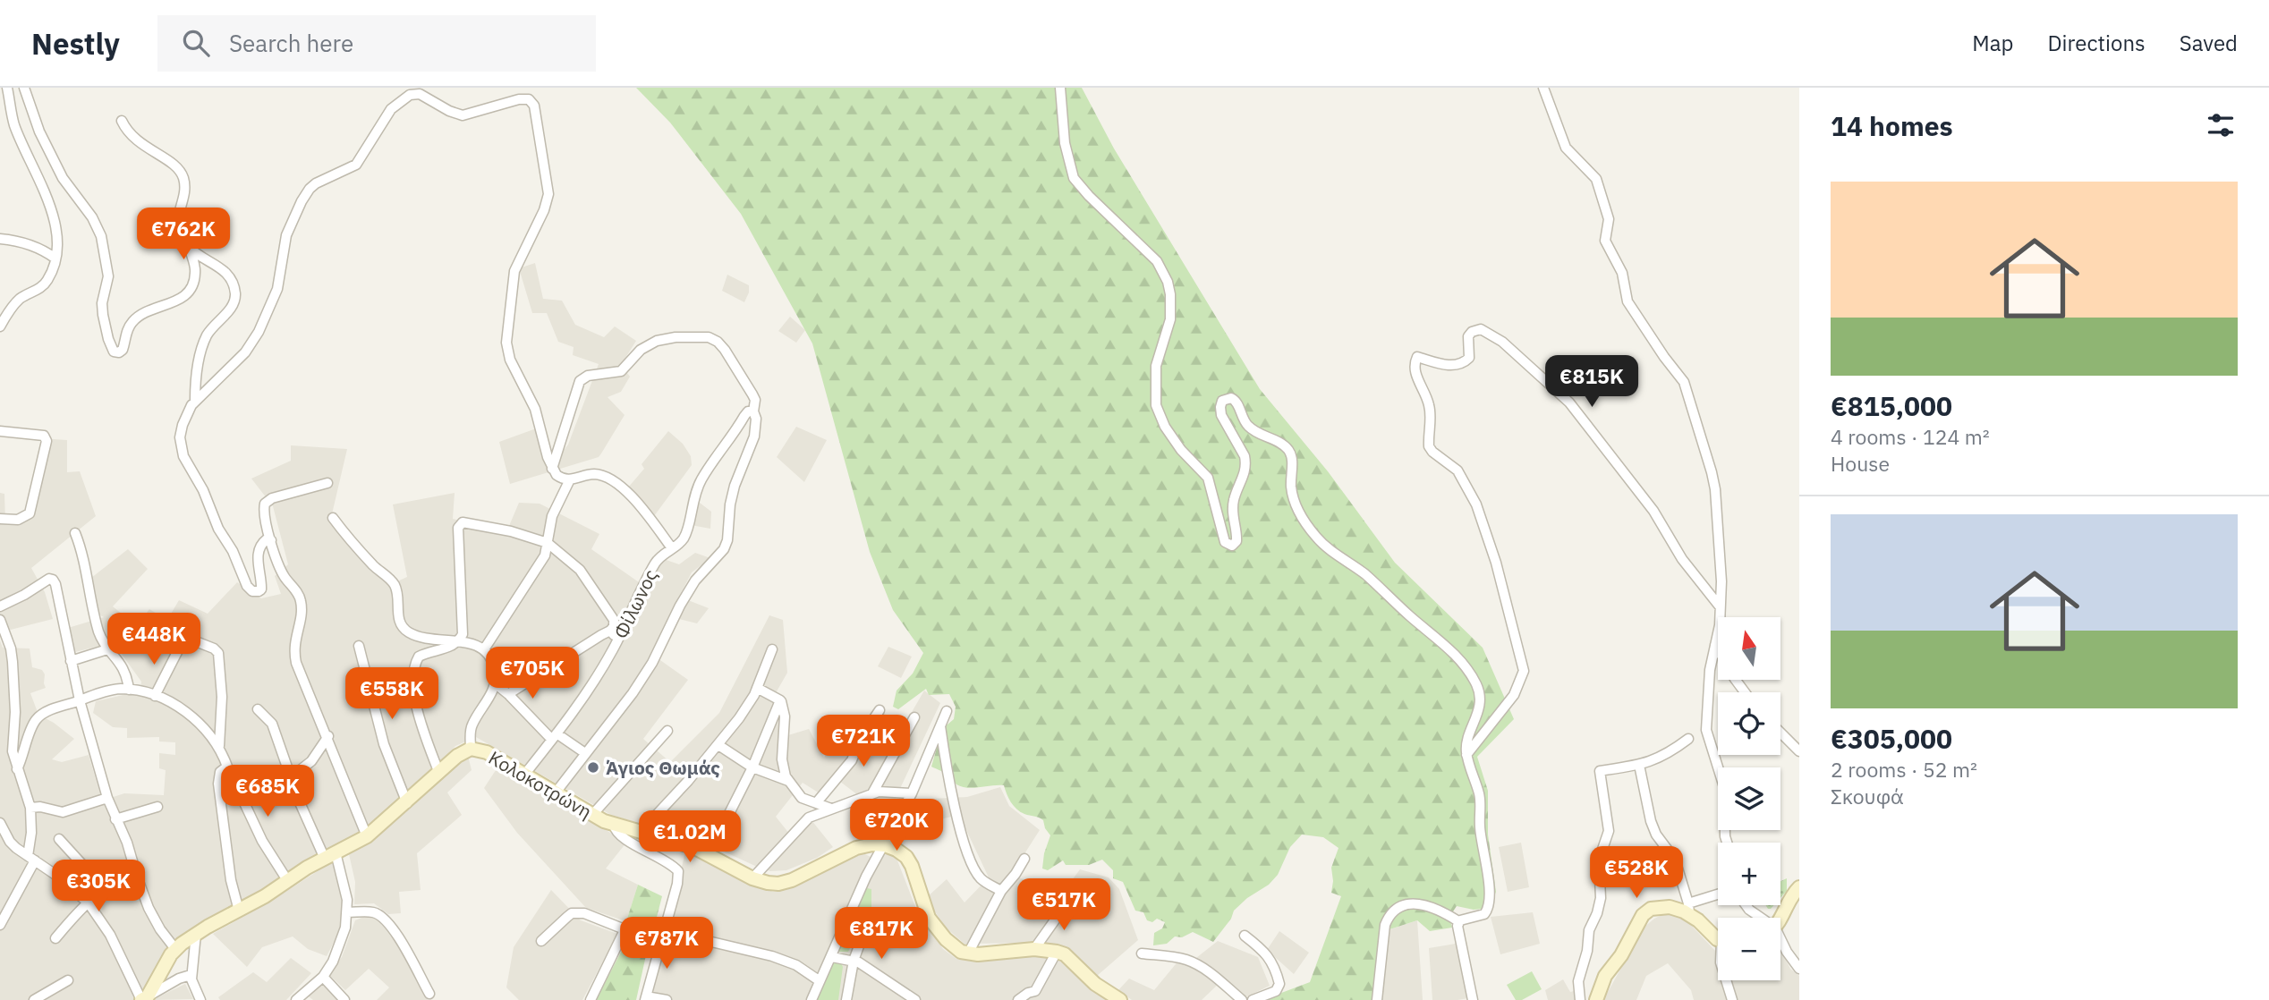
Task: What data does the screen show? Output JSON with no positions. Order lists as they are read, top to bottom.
{
  "streets": {
    "street": ["Φίλωνος", "Κολοκοτρώνη"]
  },
  "crossings": [
    ["Φίλωνος", "Κολοκοτρώνη"]
  ],
  "places": ["Άγιος Θωμάς"],
  "north": "top",
  "page": {
    "header": "Nestly",
    "search": "Search here",
    "nav": ["Map", "Directions", "Saved"],
    "heading": "14 homes",
    "list": [
      {
        "name": "€815,000",
        "note": "4 rooms · 124 m² · House"
      },
      {
        "name": "€305,000",
        "note": "2 rooms · 52 m² · Σκουφά"
      }
    ],
    "price": [
      "€762K",
      "€815K",
      "€448K",
      "€705K",
      "€558K",
      "€721K",
      "€685K",
      "€720K",
      "€1.02M",
      "€528K",
      "€305K",
      "€517K",
      "€817K",
      "€787K"
    ],
    "map_buttons": ["+", "−"]
  }
}
